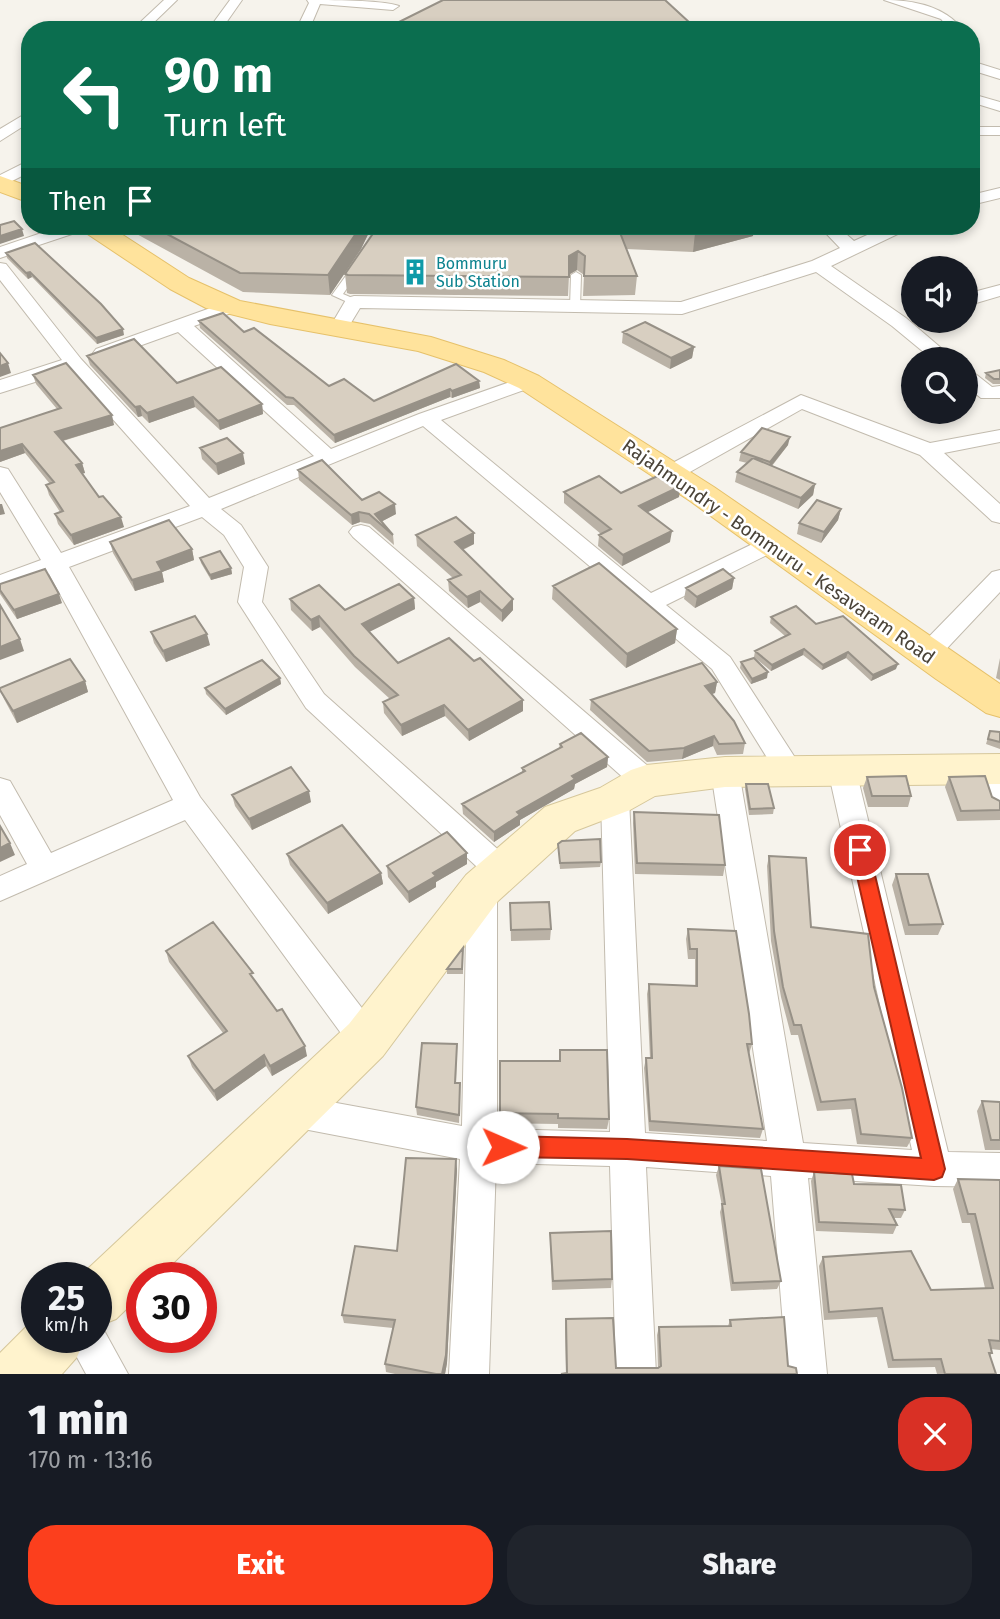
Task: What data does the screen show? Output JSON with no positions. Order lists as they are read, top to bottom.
{
  "streets": {
    "main road": ["Rajahmundry - Bommuru - Kesavaram Road"]
  },
  "places": {
    "building": ["Bommuru Sub Station"]
  },
  "page": {
    "turn": ["90 m", "Turn left"],
    "then": "Then",
    "speed": "25 km/h",
    "limit": "30",
    "heading": ["1 min", "170 m · 13:16"],
    "buttons": ["Exit", "Share"]
  }
}
